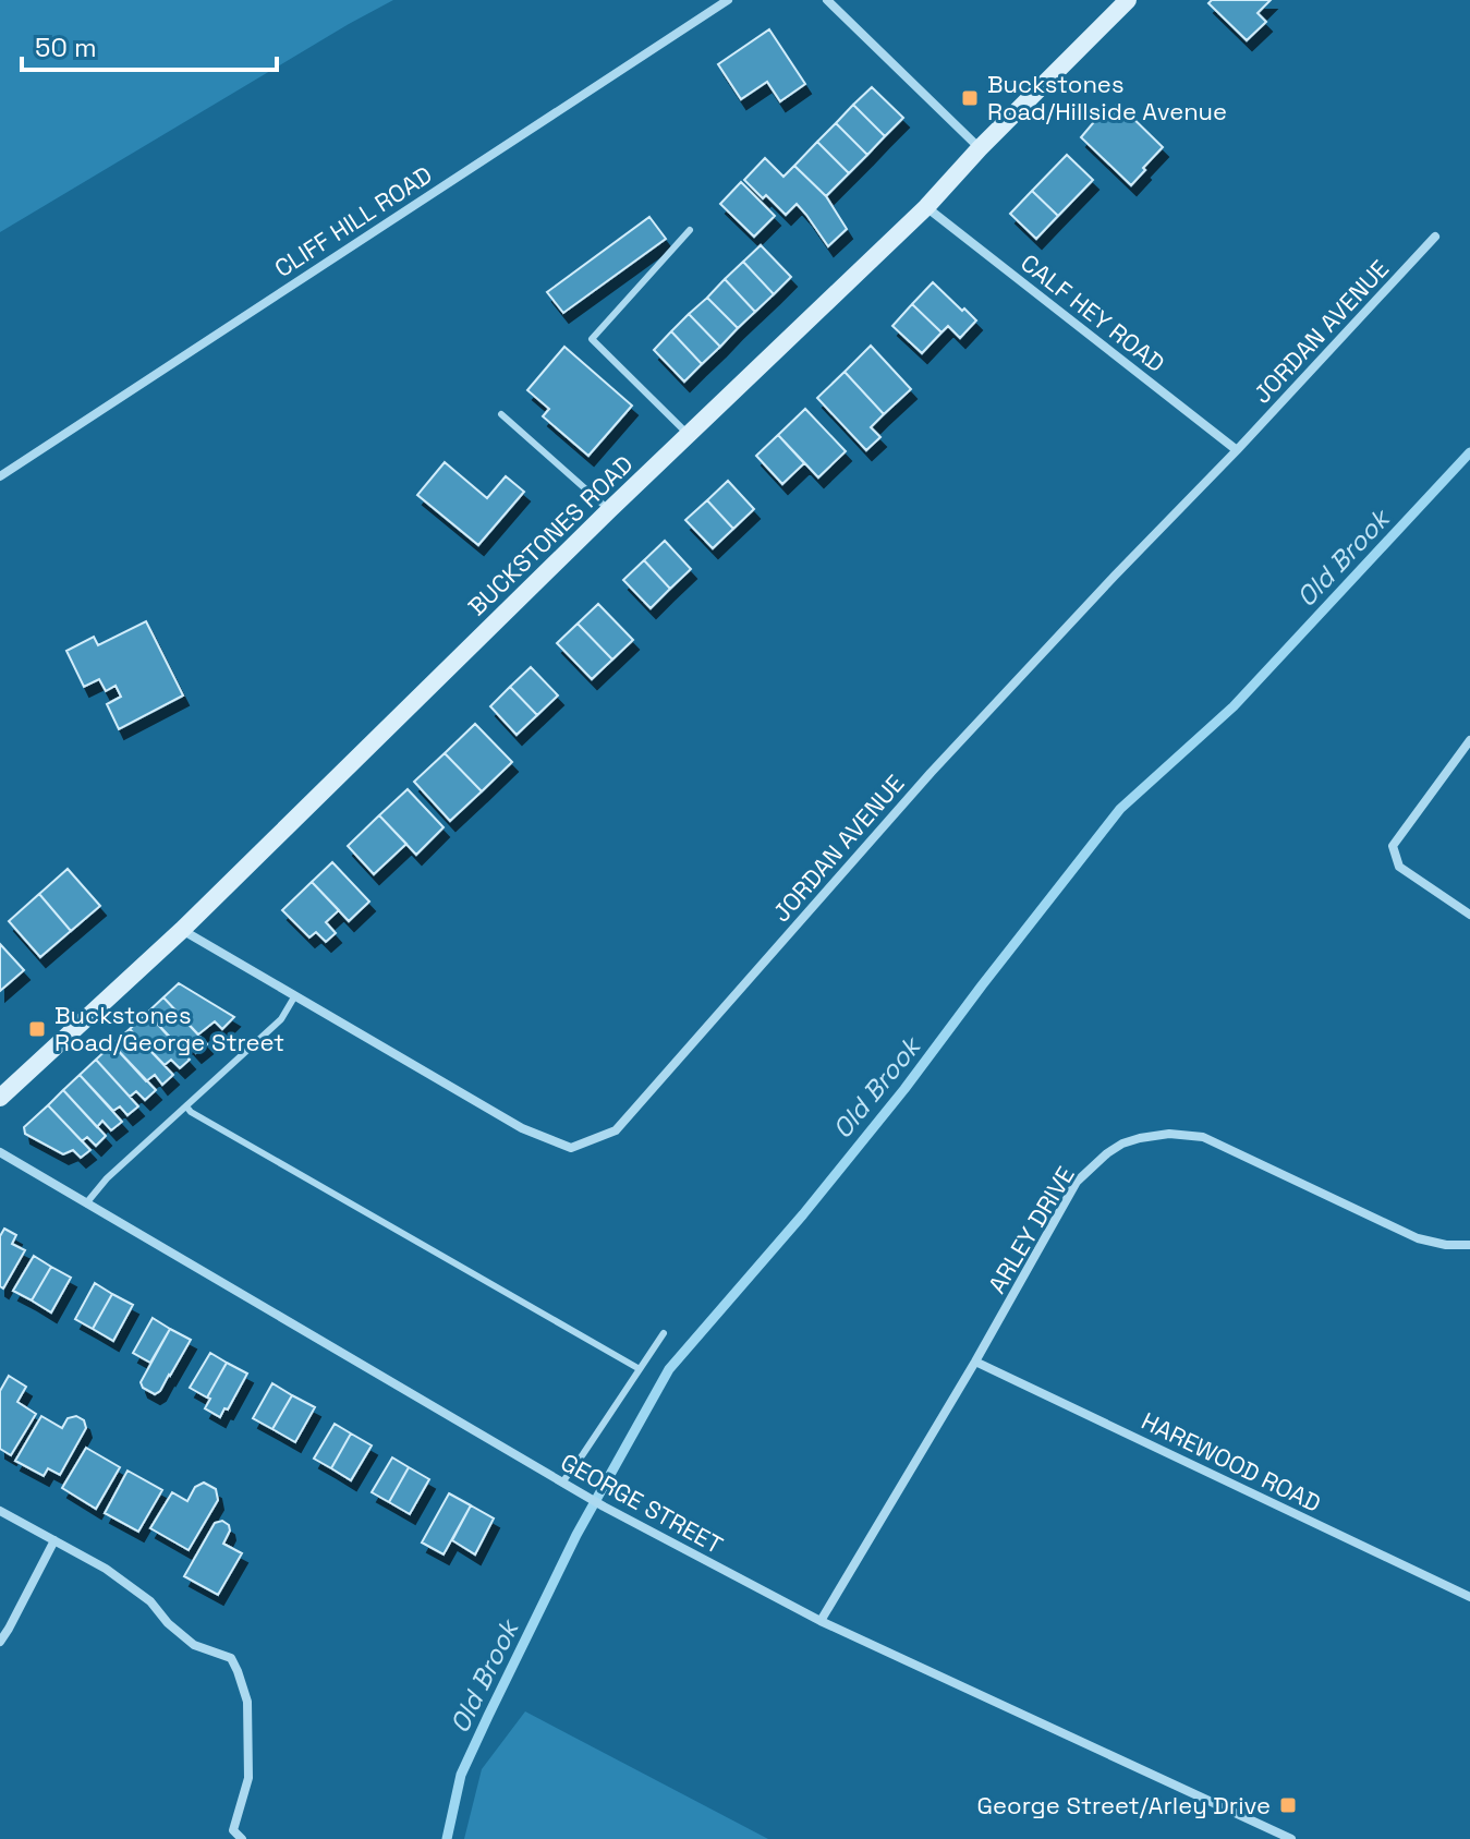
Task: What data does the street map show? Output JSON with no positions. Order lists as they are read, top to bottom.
{
  "streets": {
    "main road": ["BUCKSTONES ROAD"],
    "street": [
      "CLIFF HILL ROAD",
      "CALF HEY ROAD",
      "JORDAN AVENUE",
      "ARLEY DRIVE",
      "HAREWOOD ROAD",
      "GEORGE STREET"
    ]
  },
  "crossings": [
    ["CALF HEY ROAD", "JORDAN AVENUE"],
    ["CALF HEY ROAD", "BUCKSTONES ROAD"],
    ["JORDAN AVENUE", "BUCKSTONES ROAD"],
    ["ARLEY DRIVE", "HAREWOOD ROAD"],
    ["ARLEY DRIVE", "GEORGE STREET"]
  ],
  "water": ["Old Brook"],
  "places": {
    "transit": ["Buckstones Road/Hillside Avenue", "Buckstones Road/George Street", "George Street/Arley Drive"]
  },
  "scale_bar": "50 m"
}
